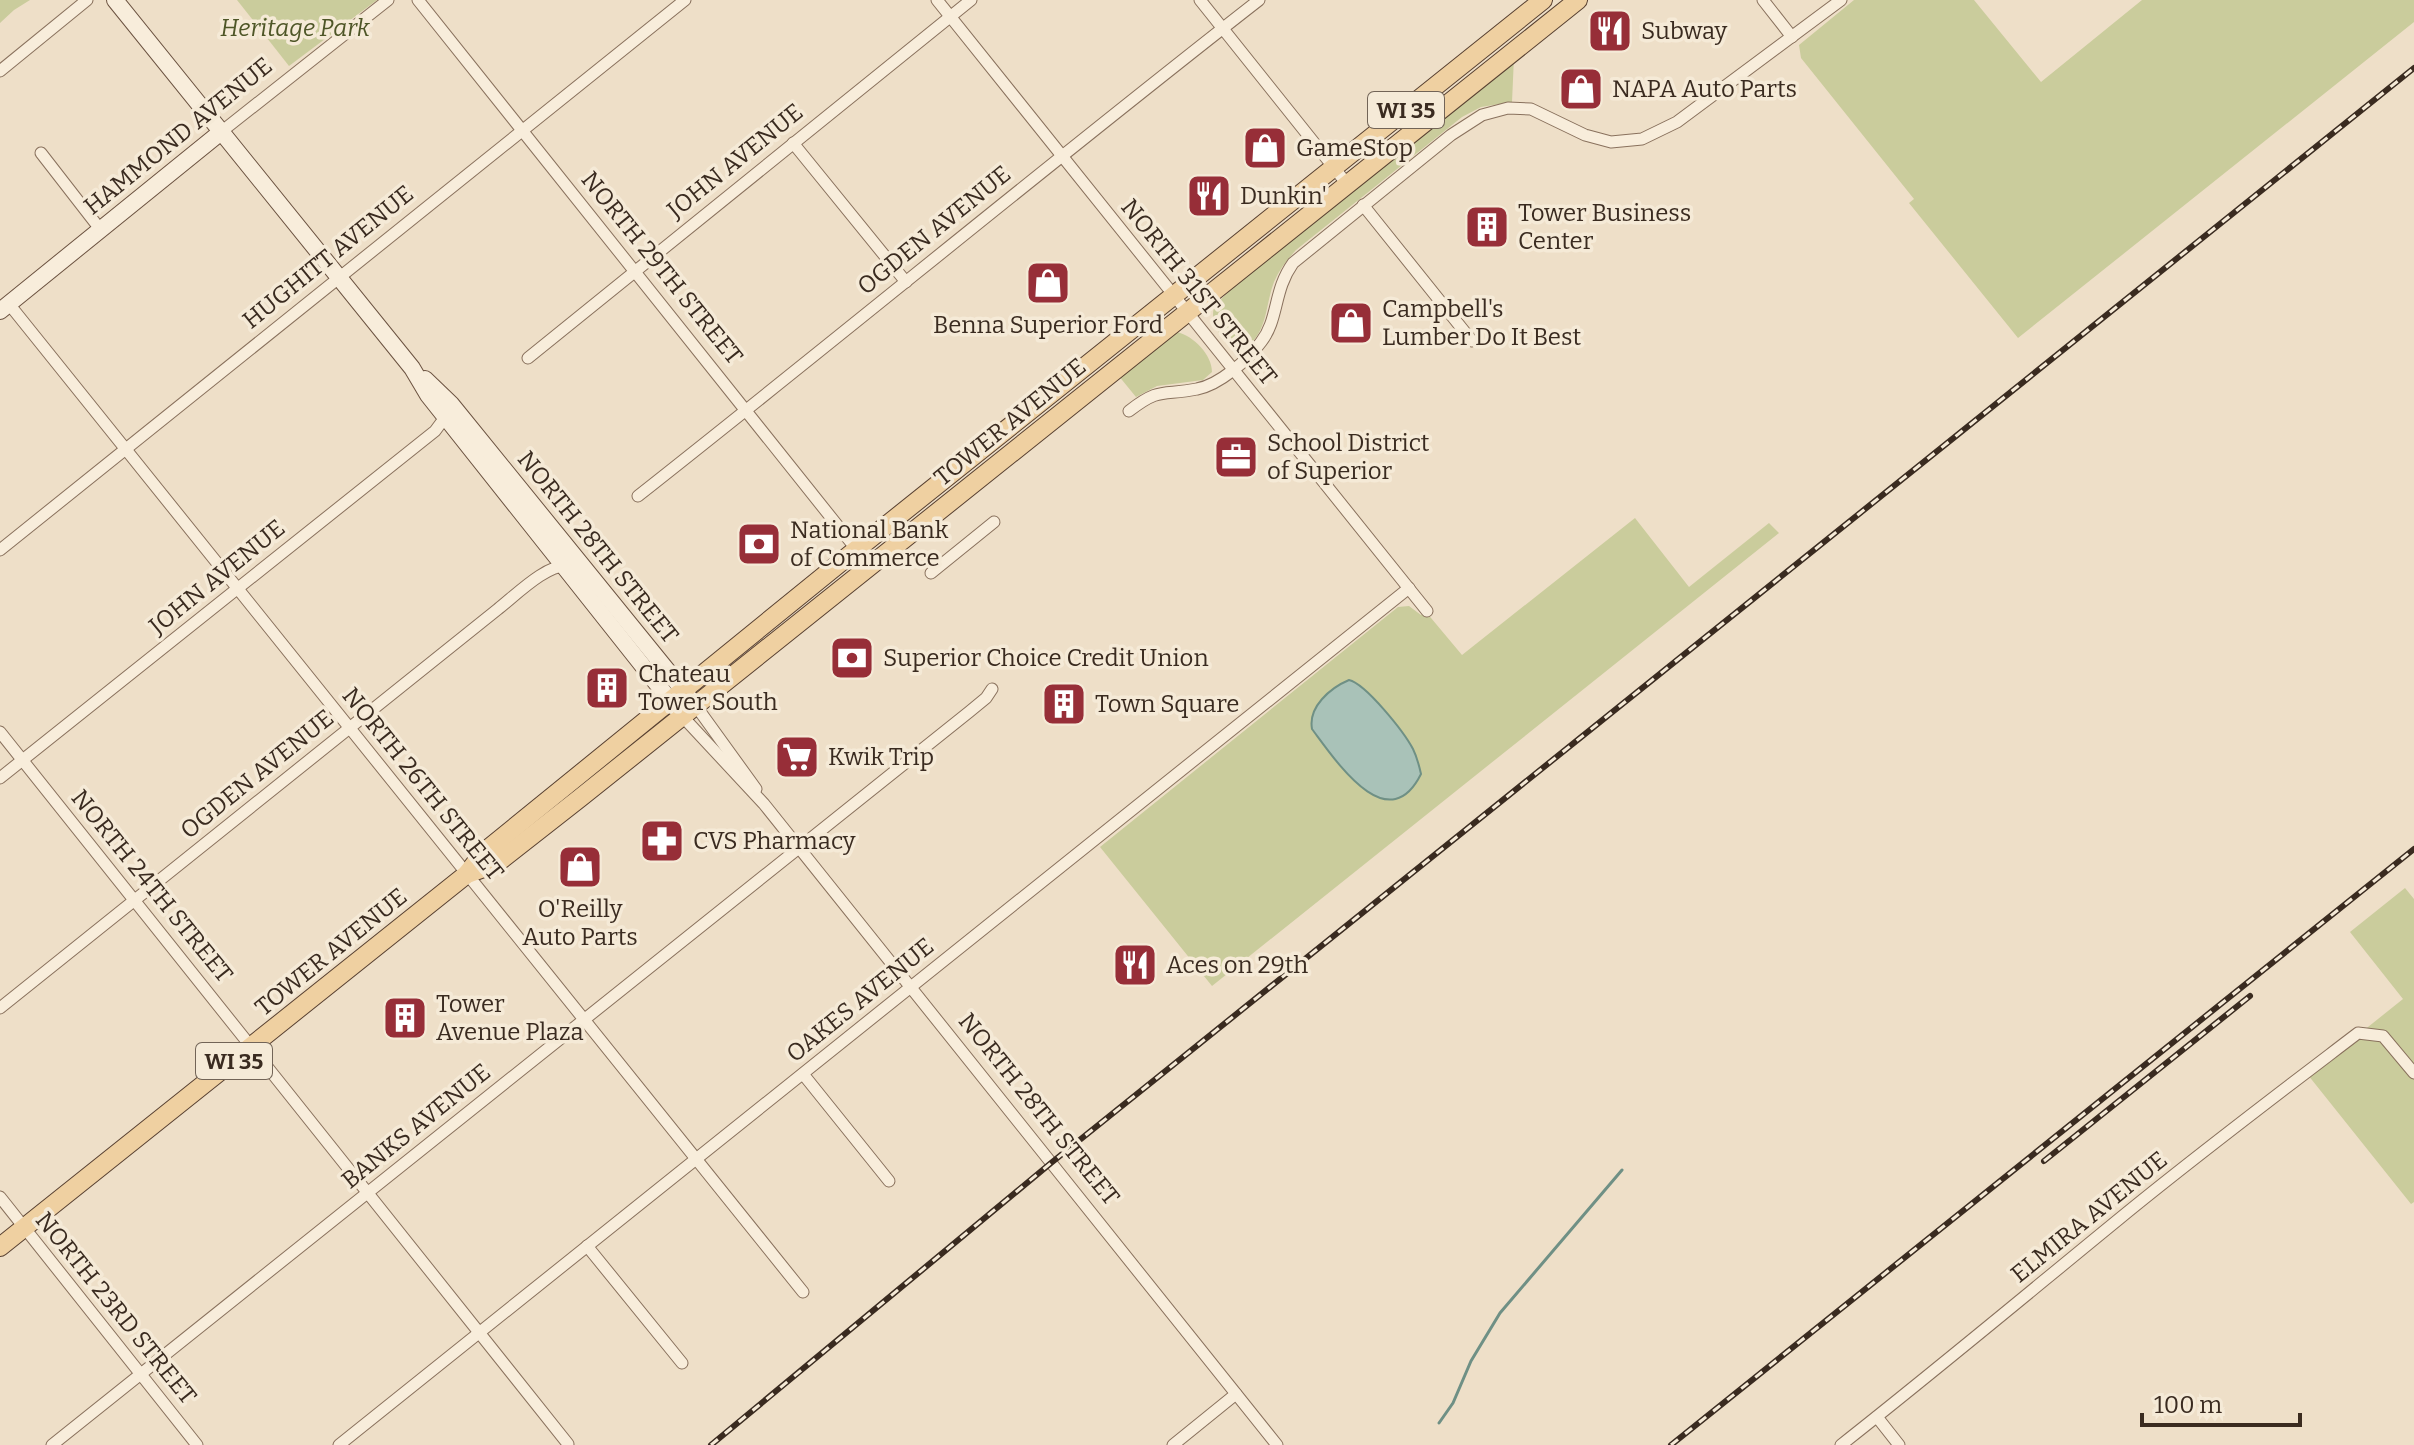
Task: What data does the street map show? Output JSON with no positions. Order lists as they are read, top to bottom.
{
  "streets": {
    "main road": [
      "WI 35",
      "HAMMOND AVENUE",
      "TOWER AVENUE",
      "NORTH 28TH STREET"
    ],
    "street": [
      "JOHN AVENUE",
      "OGDEN AVENUE",
      "HUGHITT AVENUE",
      "NORTH 29TH STREET",
      "NORTH 31ST STREET",
      "NORTH 26TH STREET",
      "NORTH 24TH STREET",
      "OAKES AVENUE",
      "BANKS AVENUE",
      "ELMIRA AVENUE",
      "NORTH 23RD STREET"
    ]
  },
  "crossings": [
    ["HAMMOND AVENUE", "NORTH 28TH STREET"],
    ["HAMMOND AVENUE", "NORTH 26TH STREET"],
    ["JOHN AVENUE", "NORTH 29TH STREET"],
    ["JOHN AVENUE", "NORTH 31ST STREET"],
    ["JOHN AVENUE", "NORTH 28TH STREET"],
    ["JOHN AVENUE", "NORTH 26TH STREET"],
    ["JOHN AVENUE", "NORTH 24TH STREET"],
    ["OGDEN AVENUE", "NORTH 29TH STREET"],
    ["OGDEN AVENUE", "NORTH 31ST STREET"],
    ["OGDEN AVENUE", "NORTH 28TH STREET"],
    ["OGDEN AVENUE", "NORTH 26TH STREET"],
    ["OGDEN AVENUE", "NORTH 24TH STREET"],
    ["HUGHITT AVENUE", "NORTH 29TH STREET"],
    ["HUGHITT AVENUE", "NORTH 28TH STREET"],
    ["HUGHITT AVENUE", "NORTH 26TH STREET"],
    ["NORTH 29TH STREET", "TOWER AVENUE"],
    ["NORTH 31ST STREET", "TOWER AVENUE"],
    ["NORTH 31ST STREET", "OAKES AVENUE"],
    ["TOWER AVENUE", "NORTH 28TH STREET"],
    ["TOWER AVENUE", "NORTH 26TH STREET"],
    ["TOWER AVENUE", "NORTH 24TH STREET"],
    ["TOWER AVENUE", "NORTH 23RD STREET"],
    ["NORTH 28TH STREET", "OAKES AVENUE"],
    ["NORTH 28TH STREET", "BANKS AVENUE"],
    ["NORTH 26TH STREET", "OAKES AVENUE"],
    ["NORTH 26TH STREET", "BANKS AVENUE"],
    ["NORTH 24TH STREET", "OAKES AVENUE"],
    ["NORTH 24TH STREET", "BANKS AVENUE"],
    ["BANKS AVENUE", "NORTH 23RD STREET"]
  ],
  "parks": ["Heritage Park"],
  "places": {
    "restaurant": ["Subway", "Dunkin'", "Aces on 29th"],
    "shop": [
      "NAPA Auto Parts",
      "GameStop",
      "Benna Superior Ford",
      "Campbell's Lumber Do It Best",
      "O'Reilly Auto Parts"
    ],
    "building": [
      "Tower Business Center",
      "Chateau Tower South",
      "Town Square",
      "Tower Avenue Plaza"
    ],
    "office": ["School District of Superior"],
    "bank": ["National Bank of Commerce", "Superior Choice Credit Union"],
    "supermarket": ["Kwik Trip"],
    "pharmacy": ["CVS Pharmacy"]
  },
  "scale_bar": "100 m"
}
